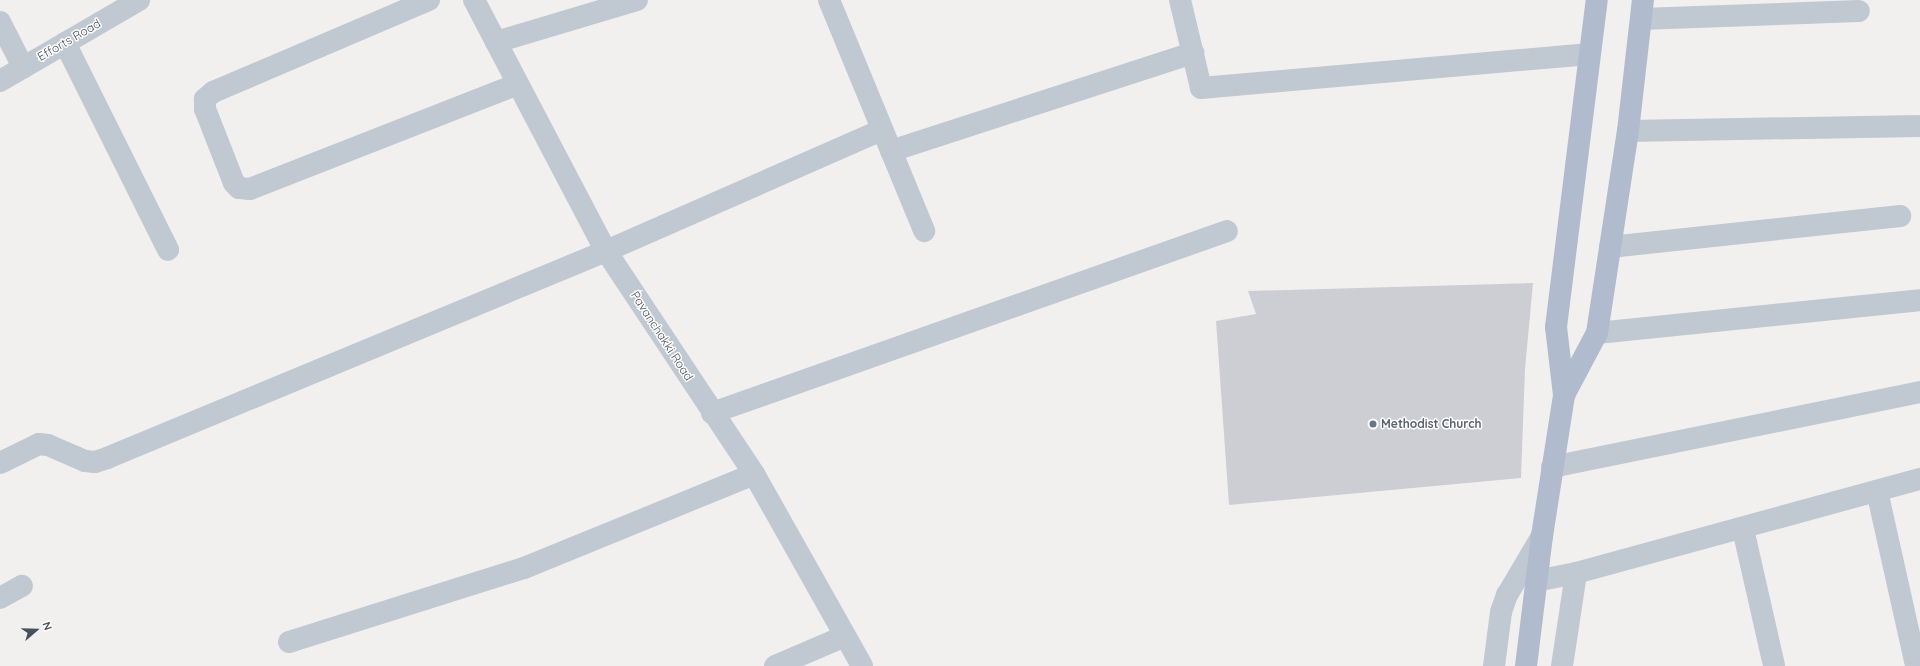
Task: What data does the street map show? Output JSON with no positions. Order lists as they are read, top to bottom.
{
  "streets": {
    "street": ["Efforts Road", "Pavanchakki Road"]
  },
  "places": ["Methodist Church"],
  "north": "right"
}
